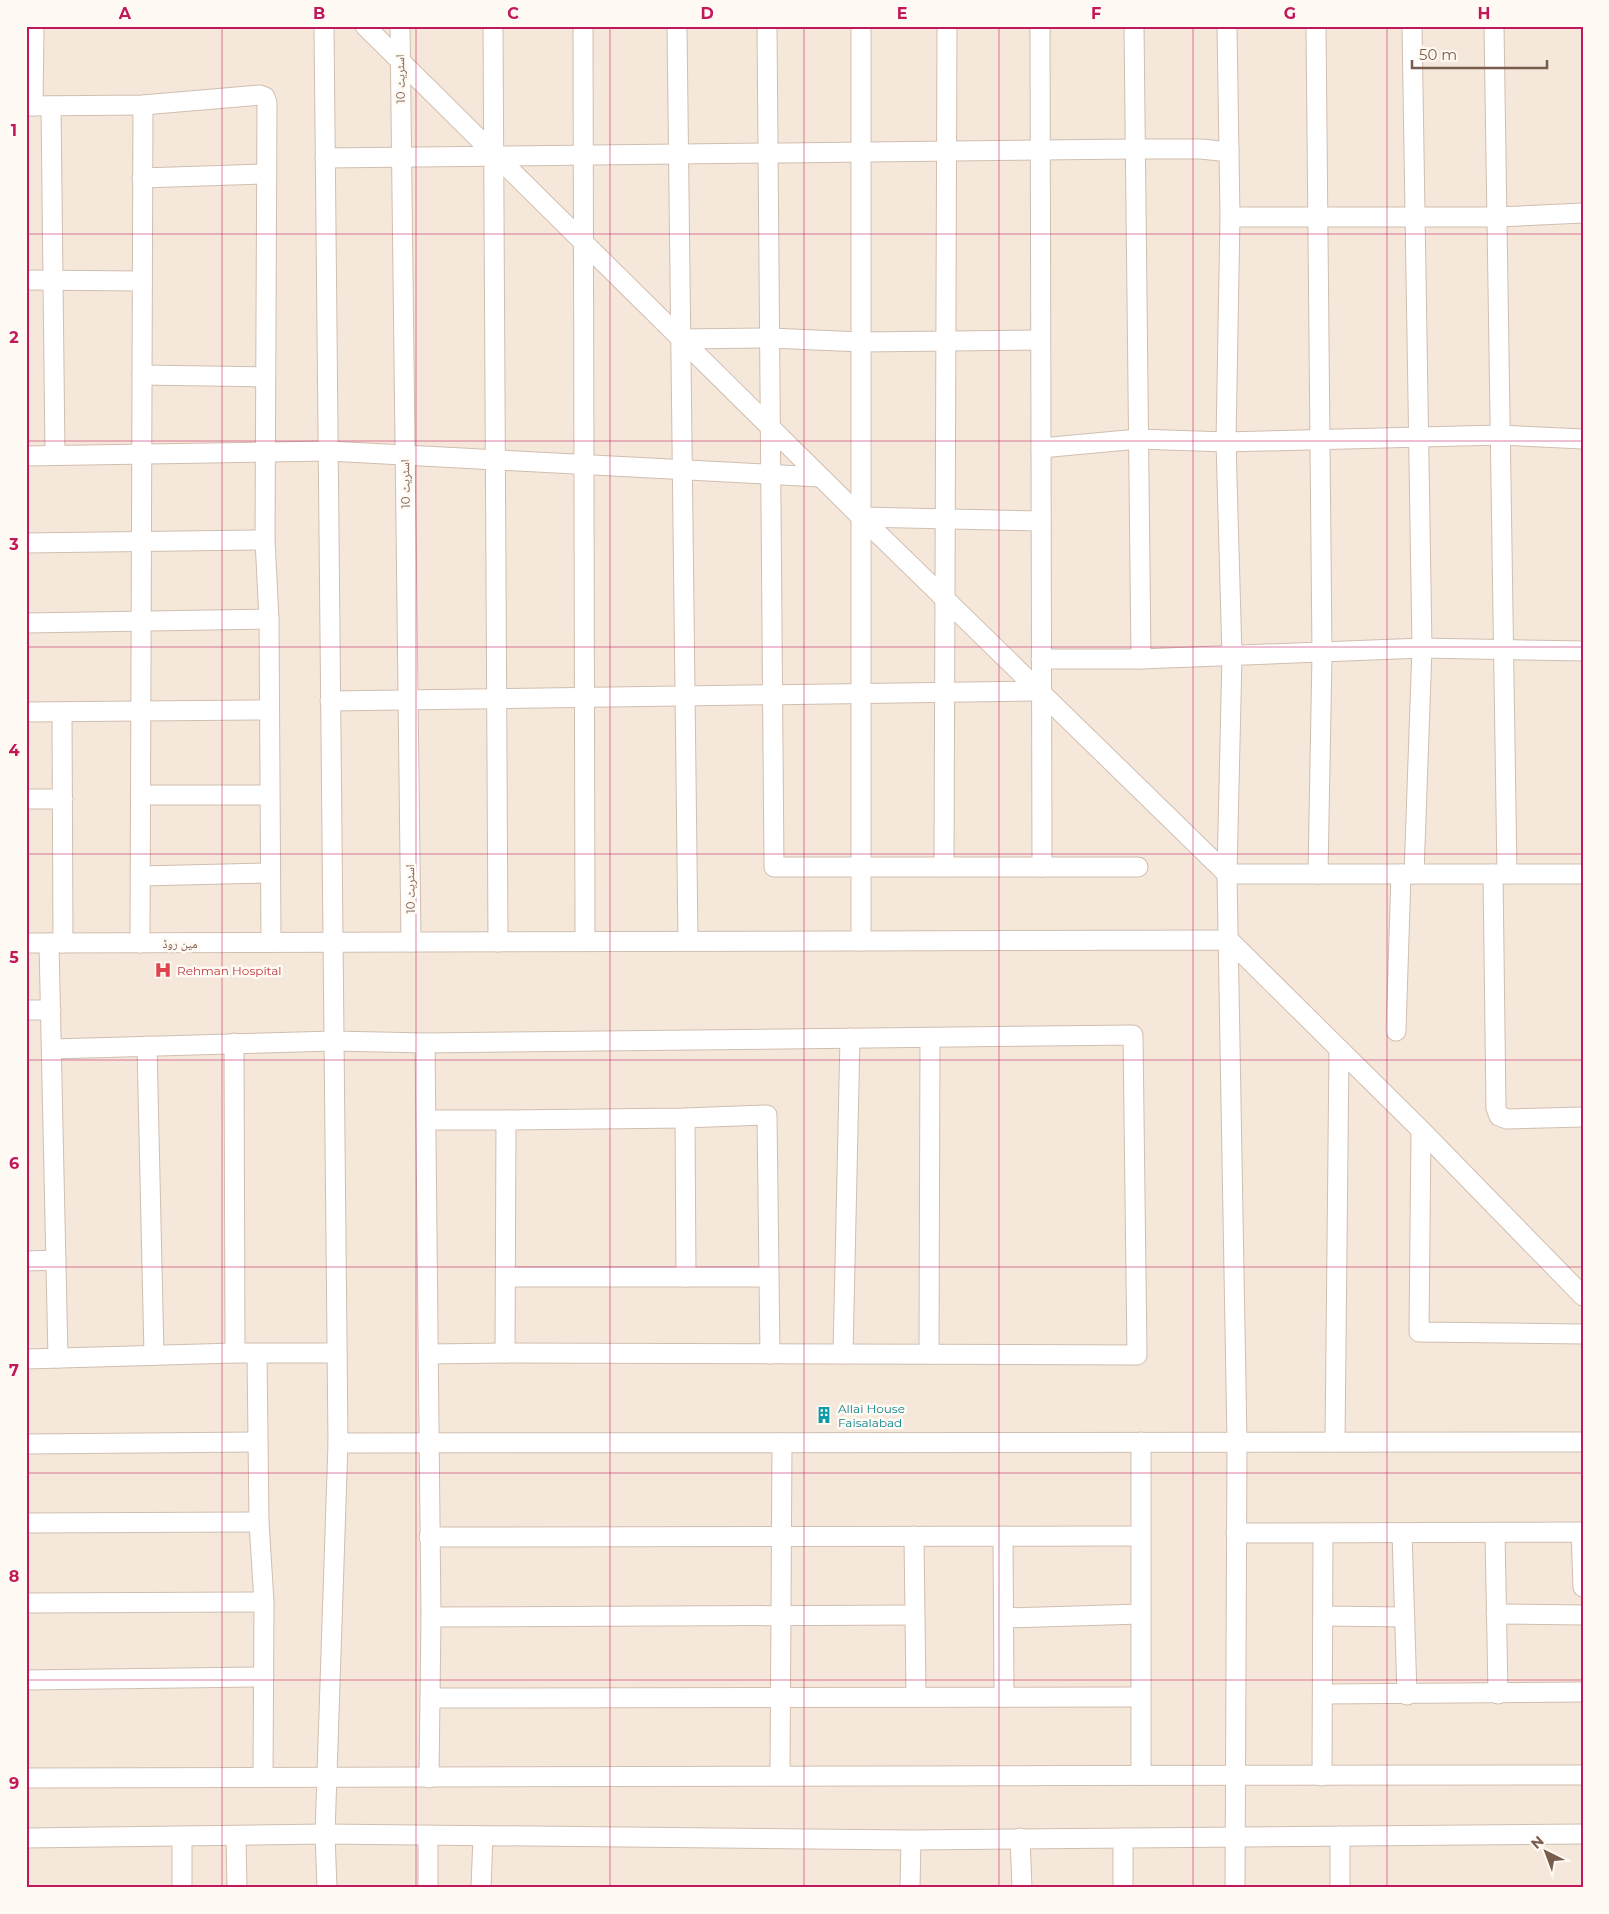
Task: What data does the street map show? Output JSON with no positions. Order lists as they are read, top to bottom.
{
  "streets": {
    "street": ["اسٹریٹ 10", "مین روڈ"]
  },
  "crossings": [
    ["اسٹریٹ 10", "مین روڈ"]
  ],
  "places": {
    "hospital": ["Rehman Hospital"],
    "building": ["Allai House Faisalabad"]
  },
  "scale_bar": "50 m",
  "north": "top left",
  "grid": {
    "columns": [
      "A",
      "B",
      "C",
      "D",
      "E",
      "F",
      "G",
      "H"
    ],
    "rows": [
      "1",
      "2",
      "3",
      "4",
      "5",
      "6",
      "7",
      "8",
      "9"
    ]
  }
}
